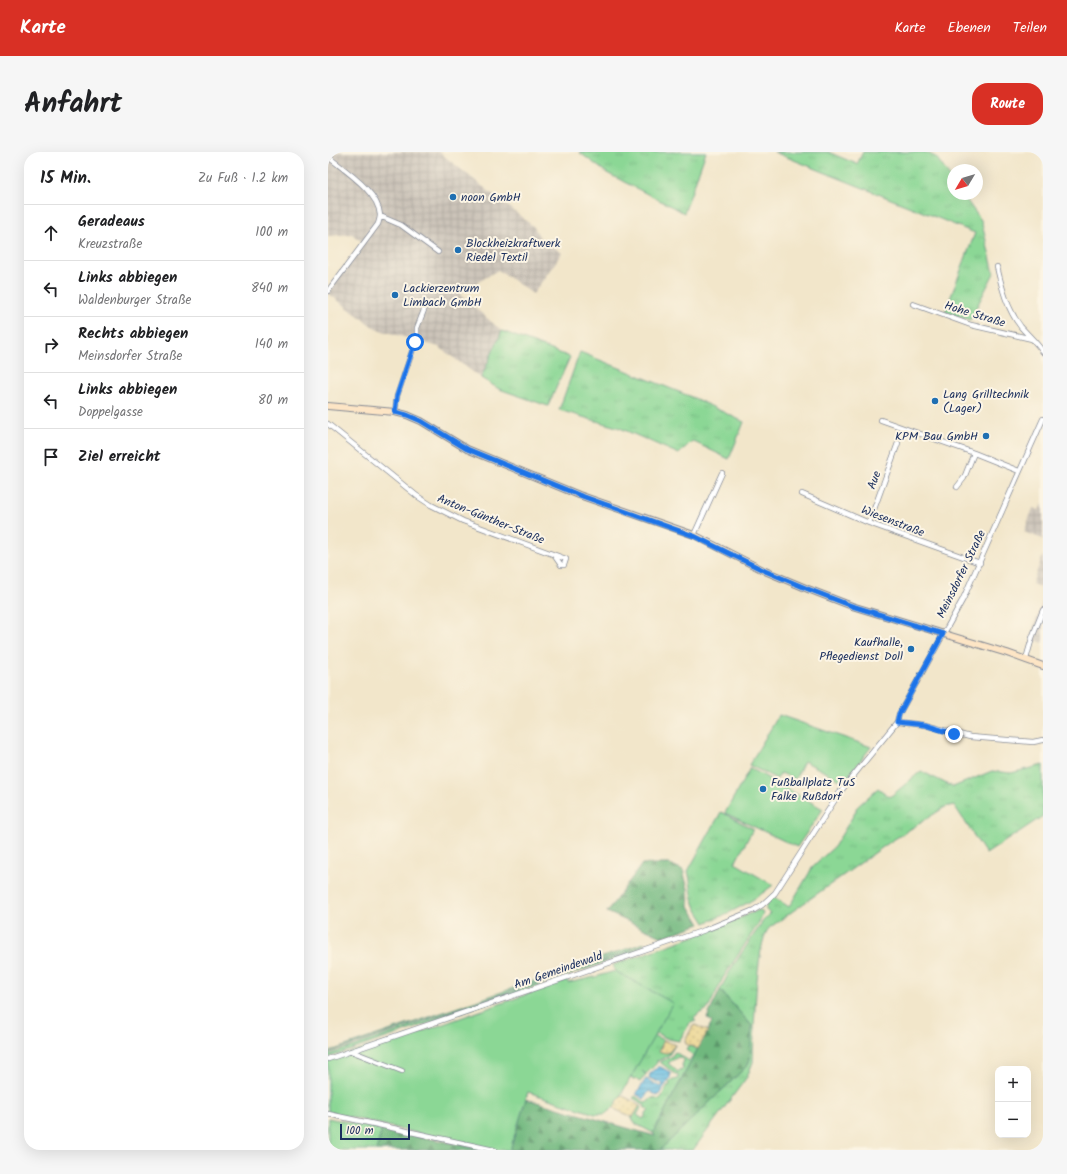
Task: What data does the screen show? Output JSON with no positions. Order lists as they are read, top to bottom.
{
  "streets": {
    "street": [
      "Hohe Straße",
      "Aue",
      "Anton-Günther-Straße",
      "Wiesenstraße",
      "Meinsdorfer Straße",
      "Am Gemeindewald"
    ]
  },
  "crossings": [
    ["Aue", "Wiesenstraße"],
    ["Wiesenstraße", "Meinsdorfer Straße"],
    ["Meinsdorfer Straße", "Am Gemeindewald"]
  ],
  "places": [
    "noon GmbH",
    "Blockheizkraftwerk Riedel Textil",
    "Lackierzentrum Limbach GmbH",
    "Lang Grilltechnik (Lager)",
    "KPM Bau GmbH",
    "Kaufhalle, Pflegedienst Doll",
    "Fußballplatz TuS Falke Rußdorf"
  ],
  "scale_bar": "100 m",
  "north": "bottom left",
  "page": {
    "header": "Karte",
    "nav": ["Karte", "Ebenen", "Teilen"],
    "title": "Anfahrt",
    "buttons": "Route",
    "heading": ["15 Min.", "Zu Fuß · 1.2 km"],
    "list": [
      ["Geradeaus", "Kreuzstraße", "100 m"],
      ["Links abbiegen", "Waldenburger Straße", "840 m"],
      ["Rechts abbiegen", "Meinsdorfer Straße", "140 m"],
      ["Links abbiegen", "Doppelgasse", "80 m"],
      "Ziel erreicht"
    ],
    "map_buttons": ["+", "−"],
    "scale": "100 m"
  }
}
